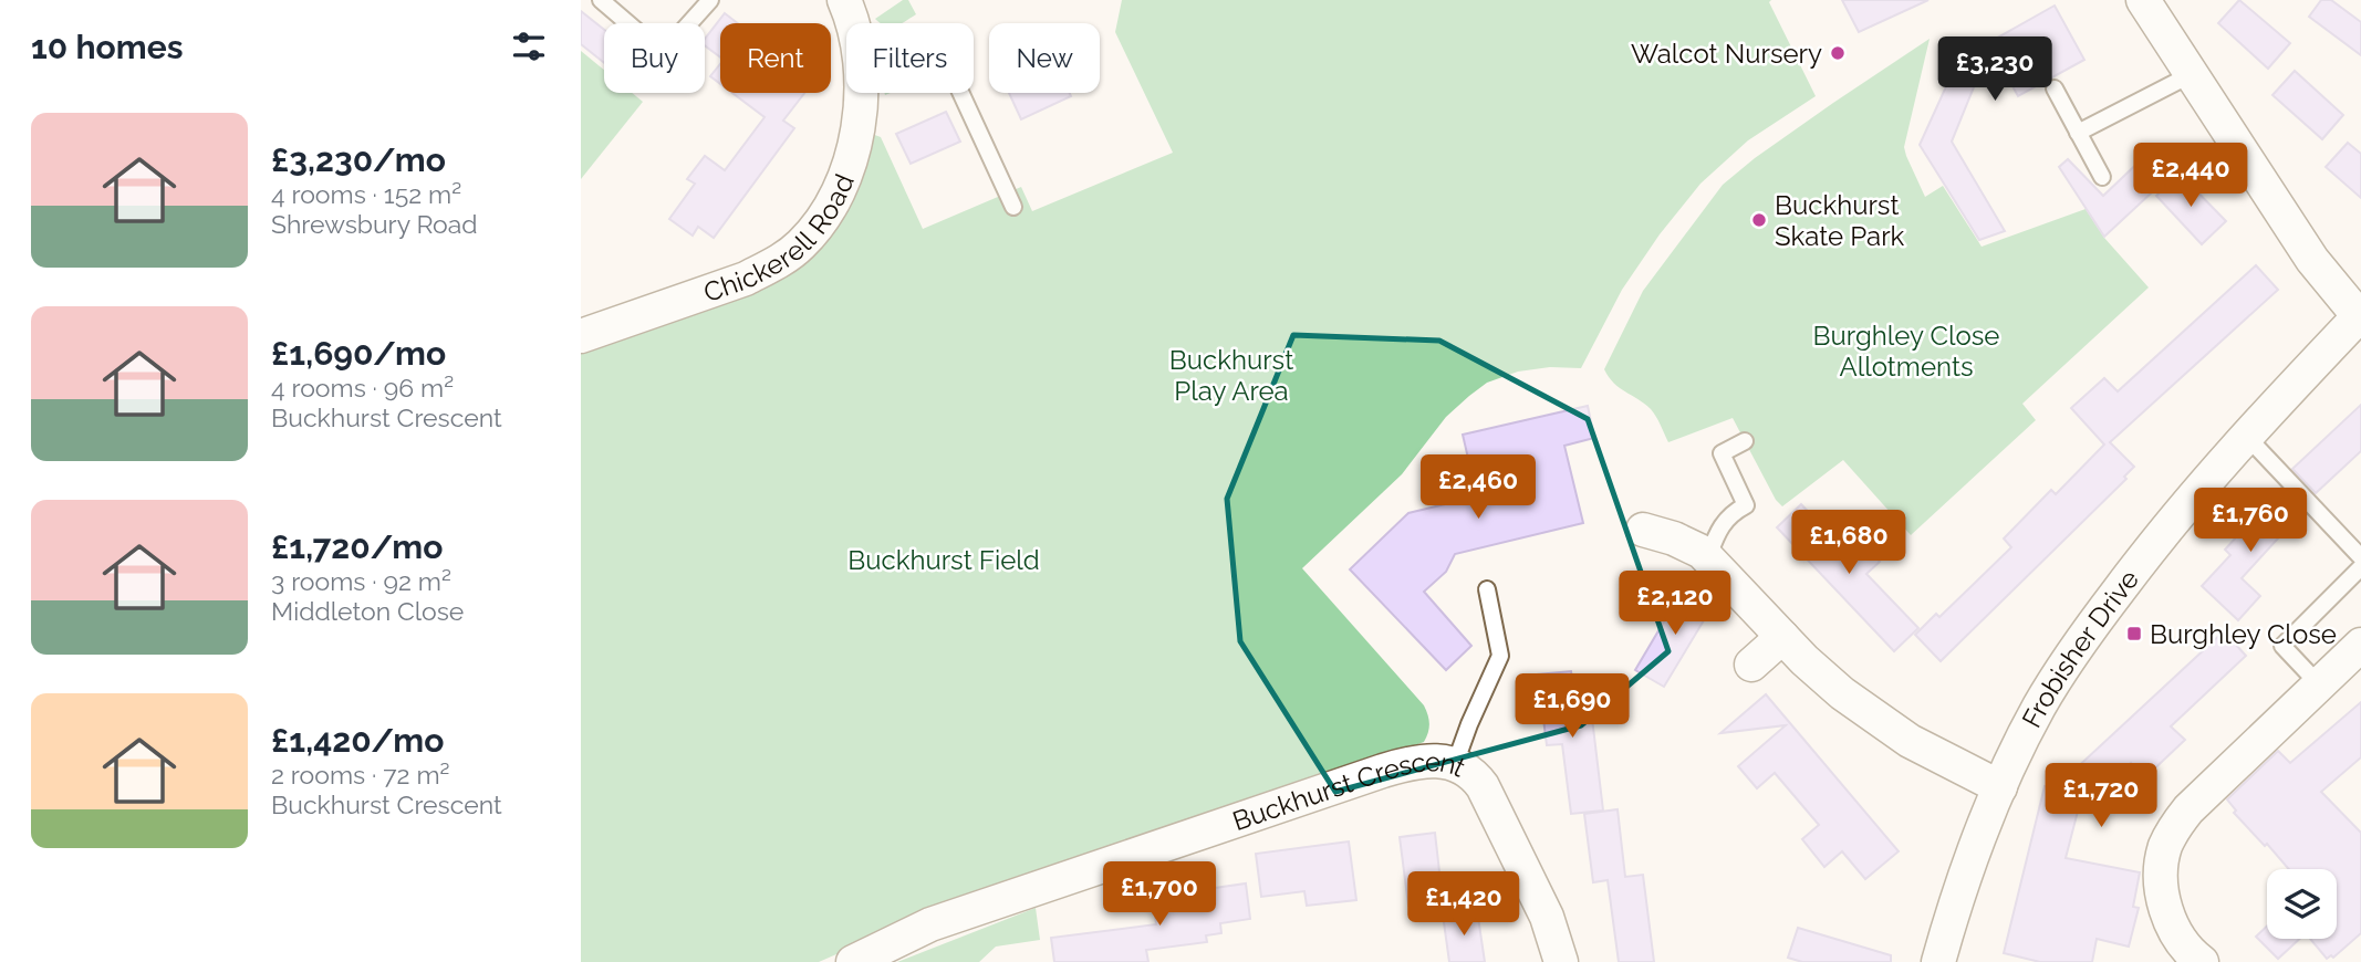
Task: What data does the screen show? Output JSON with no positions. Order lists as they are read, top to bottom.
{
  "streets": {
    "street": ["Chickerell Road", "Frobisher Drive", "Buckhurst Crescent"]
  },
  "parks": ["Burghley Close Allotments", "Buckhurst Play Area", "Buckhurst Field"],
  "places": {
    "other": ["Walcot Nursery", "Buckhurst Skate Park"],
    "transit": ["Burghley Close"]
  },
  "page": {
    "heading": "10 homes",
    "chip": [
      "Buy",
      "Rent",
      "Filters",
      "New"
    ],
    "price": [
      "£3,230",
      "£2,440",
      "£2,460",
      "£1,760",
      "£1,680",
      "£2,120",
      "£1,690",
      "£1,720",
      "£1,700",
      "£1,420"
    ],
    "list": [
      {
        "name": "£3,230/mo",
        "note": "4 rooms · 152 m² · Shrewsbury Road"
      },
      {
        "name": "£1,690/mo",
        "note": "4 rooms · 96 m² · Buckhurst Crescent"
      },
      {
        "name": "£1,720/mo",
        "note": "3 rooms · 92 m² · Middleton Close"
      },
      {
        "name": "£1,420/mo",
        "note": "2 rooms · 72 m² · Buckhurst Crescent"
      }
    ]
  }
}
